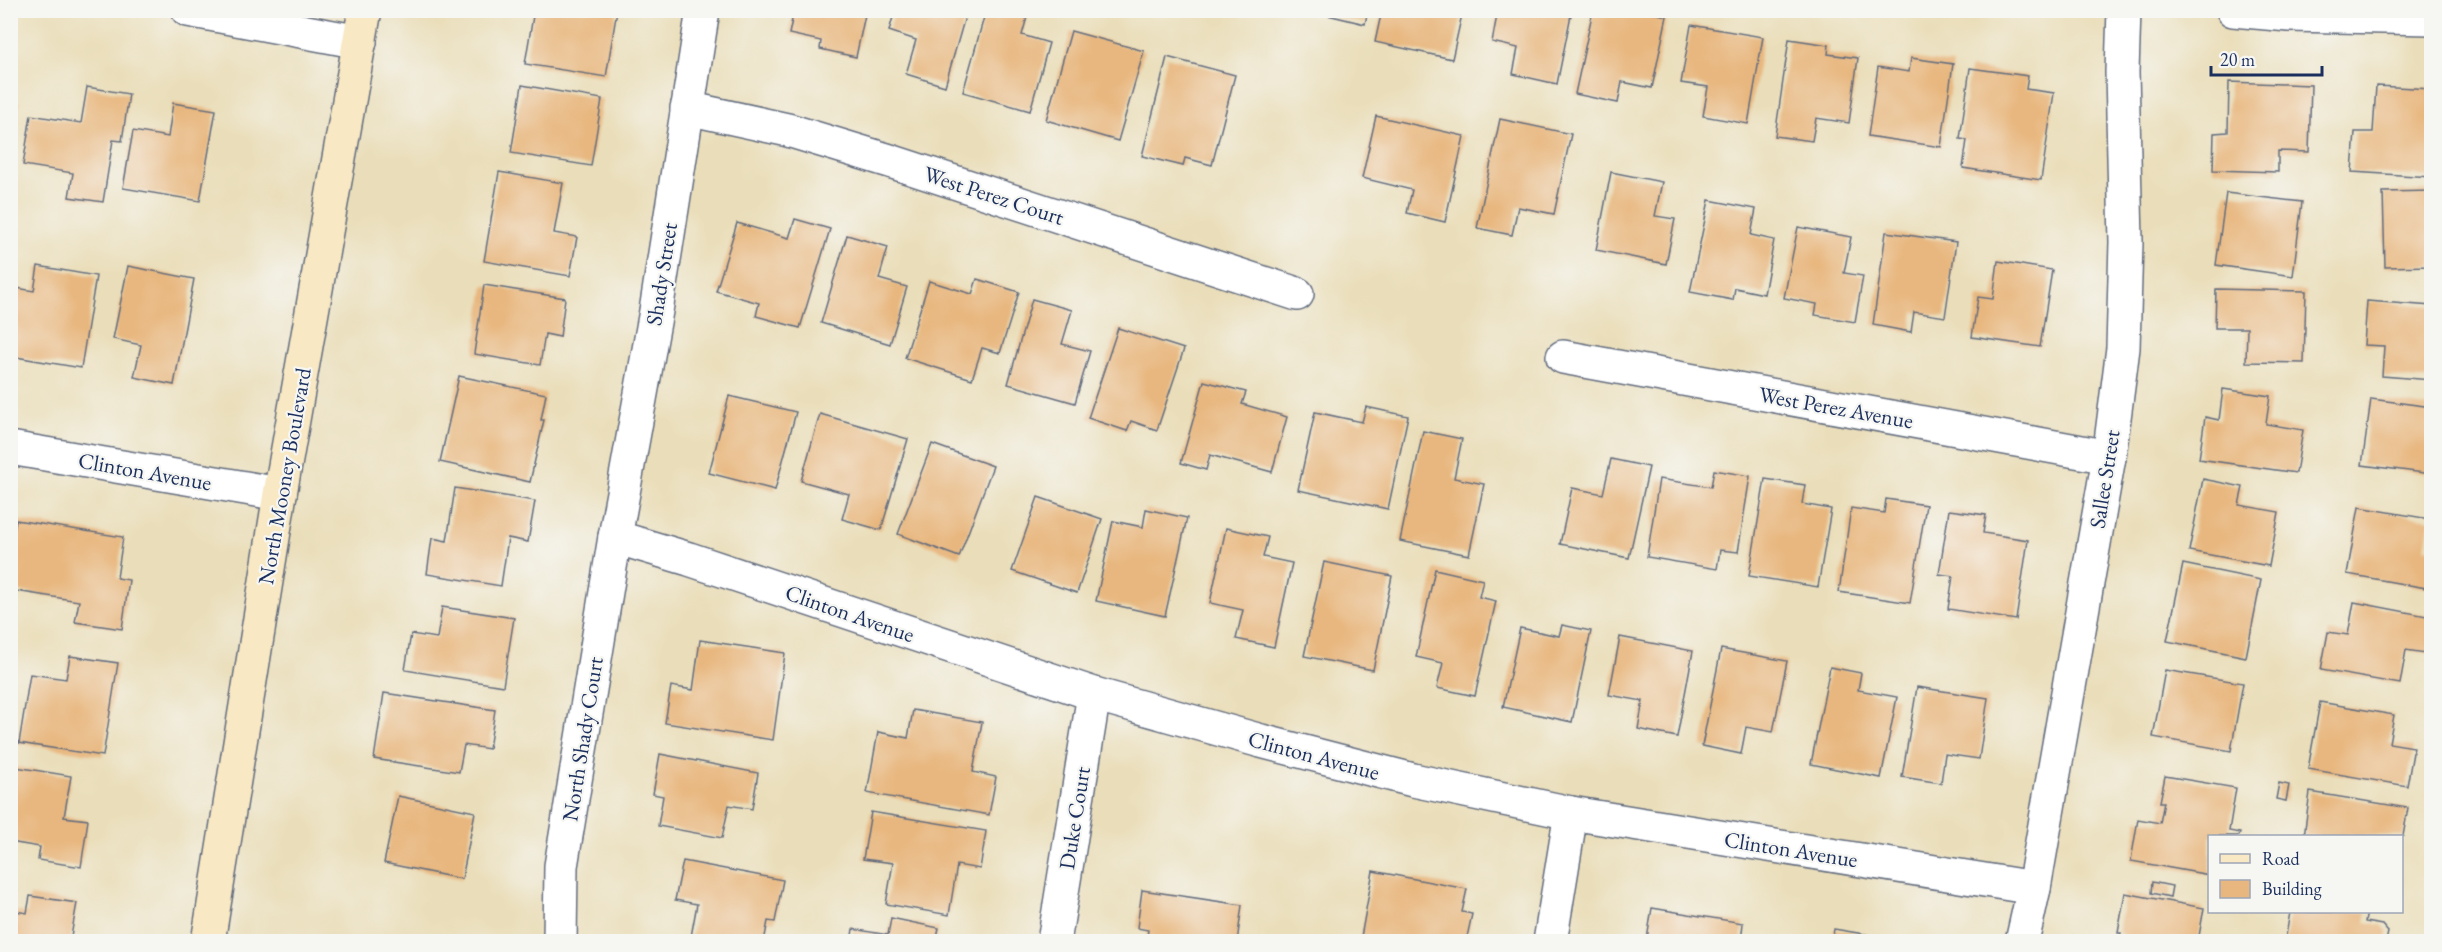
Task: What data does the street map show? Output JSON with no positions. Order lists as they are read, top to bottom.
{
  "streets": {
    "street": [
      "West Perez Court",
      "Shady Street",
      "West Perez Avenue",
      "Clinton Avenue",
      "North Mooney Boulevard",
      "Sallee Street",
      "North Shady Court",
      "Duke Court"
    ]
  },
  "crossings": [
    ["West Perez Court", "Shady Street"],
    ["Shady Street", "Clinton Avenue"],
    ["Shady Street", "North Shady Court"],
    ["West Perez Avenue", "Sallee Street"],
    ["Clinton Avenue", "North Mooney Boulevard"],
    ["Clinton Avenue", "Sallee Street"],
    ["Clinton Avenue", "North Shady Court"],
    ["Clinton Avenue", "Duke Court"]
  ],
  "legend": ["Road", "Building"],
  "scale_bar": "20 m"
}
